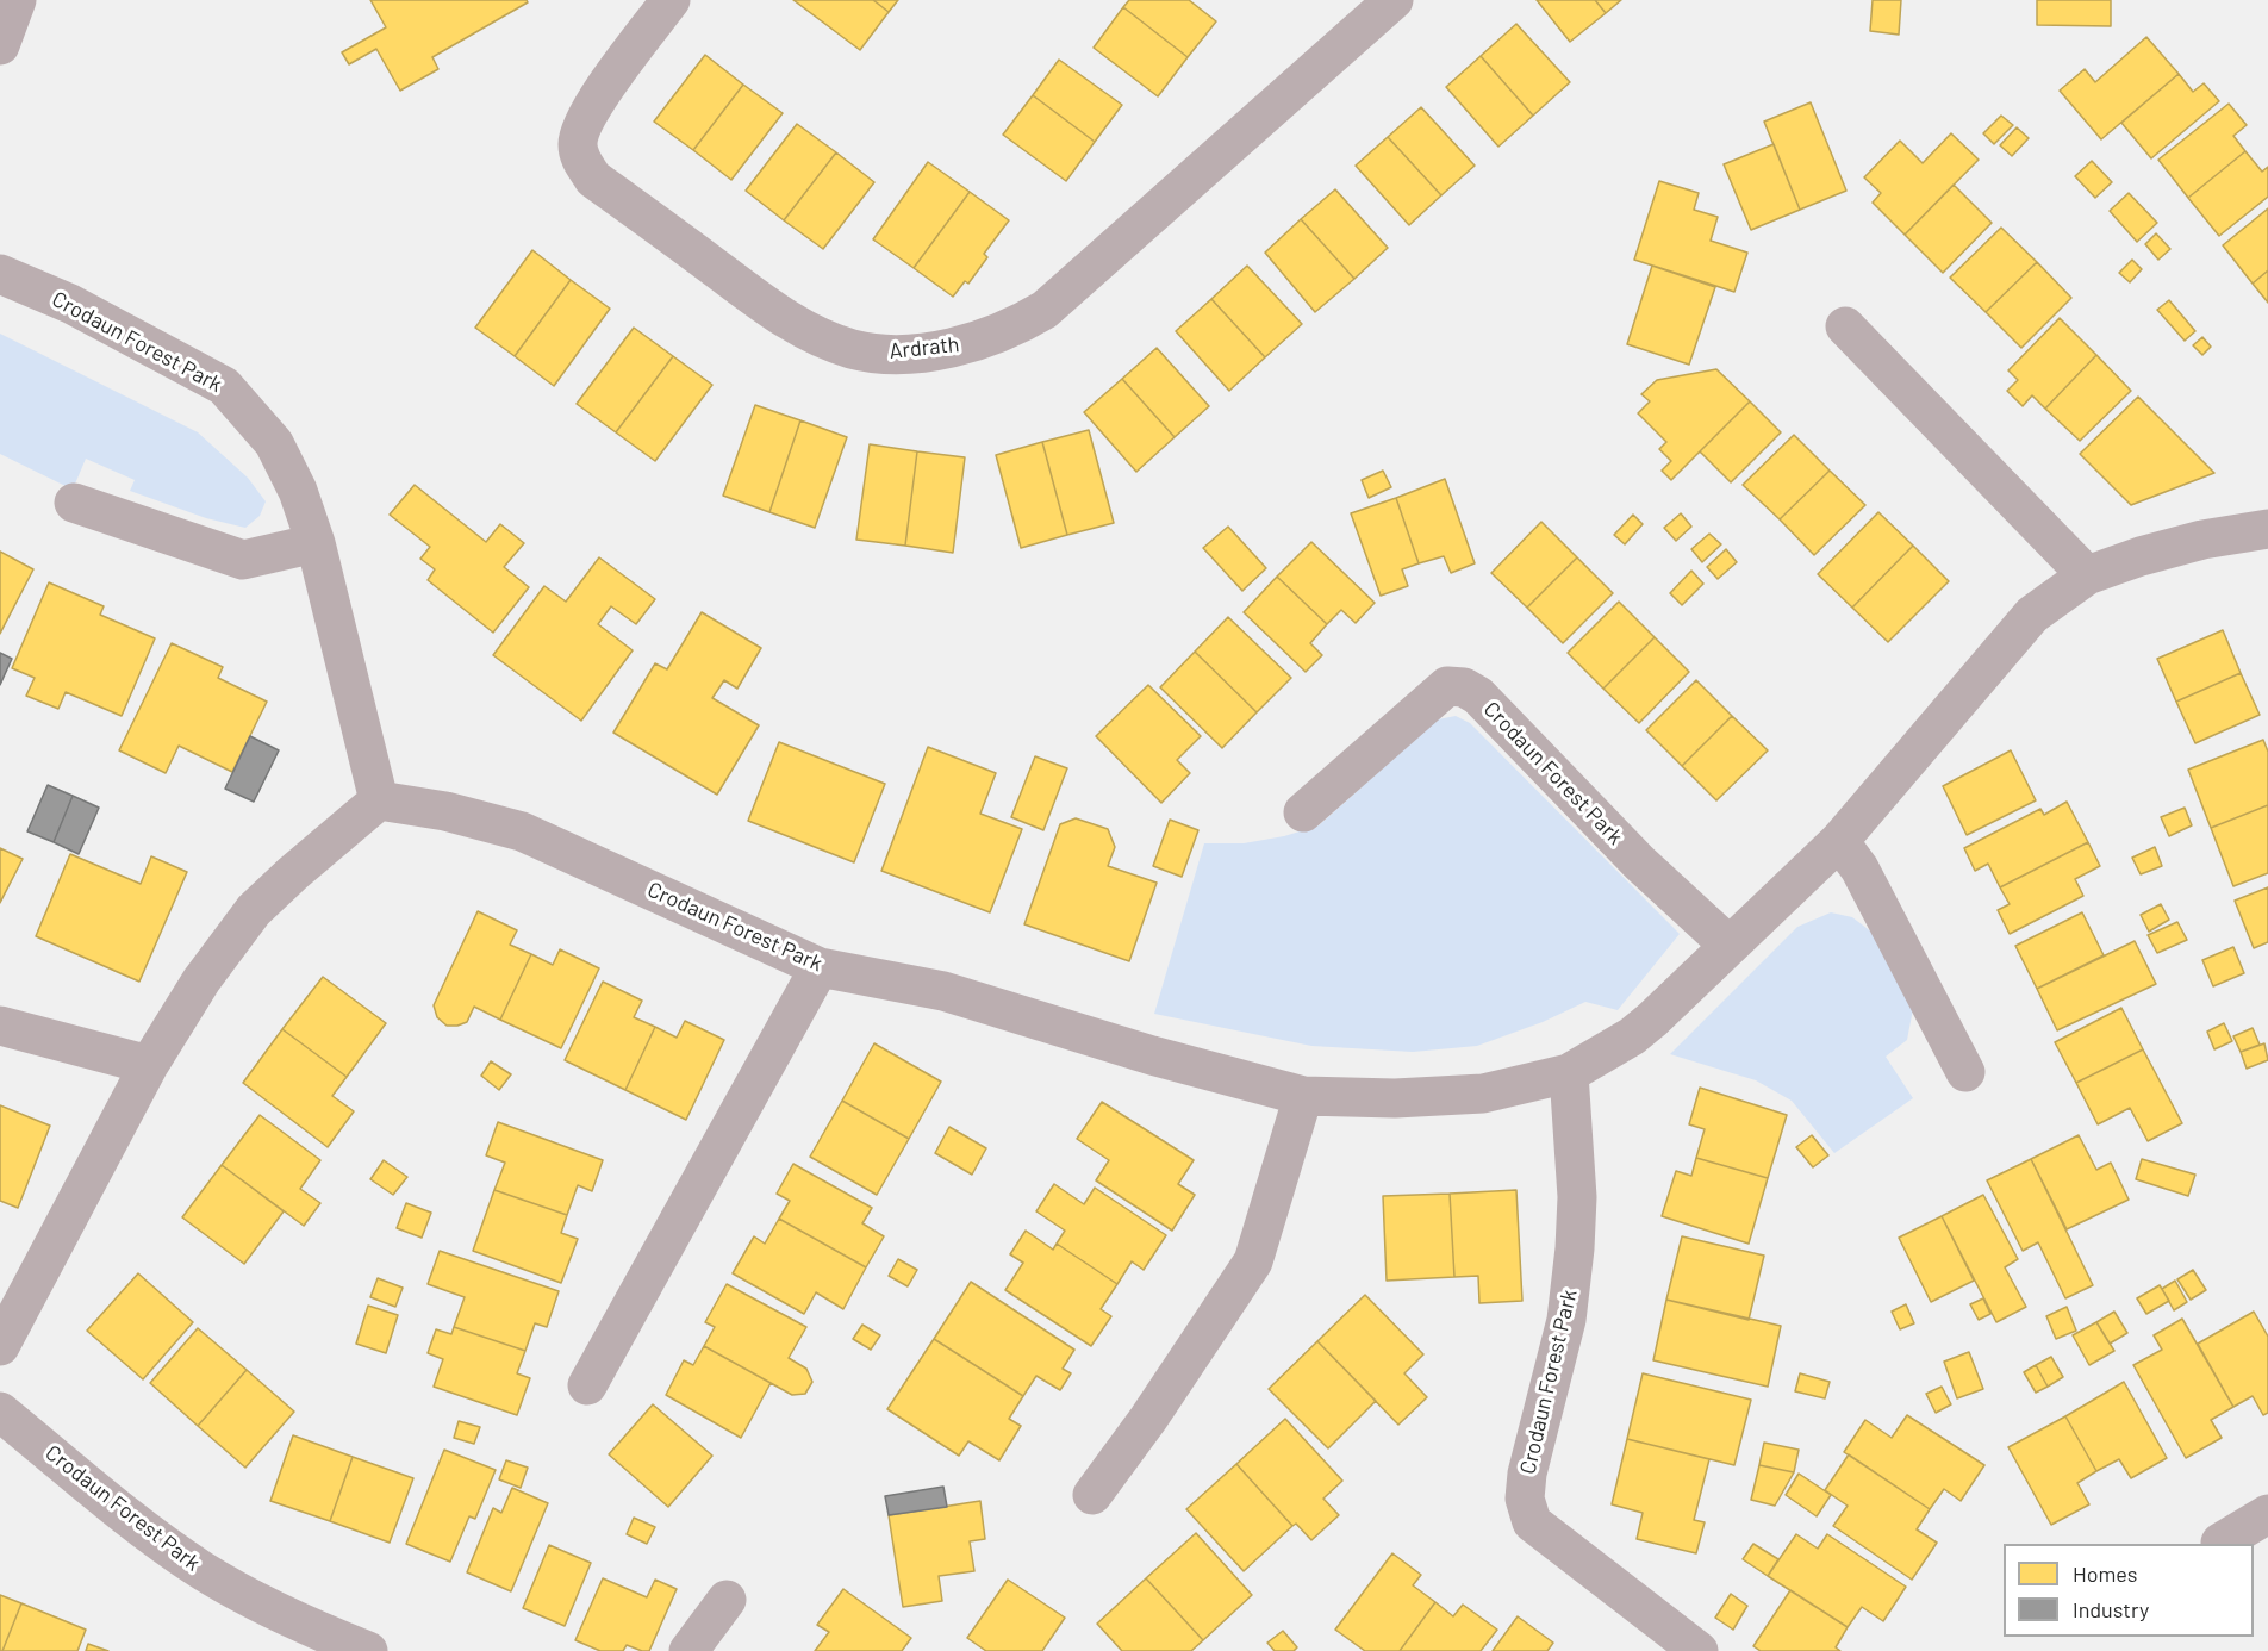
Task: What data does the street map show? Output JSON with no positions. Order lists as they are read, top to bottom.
{
  "streets": {
    "street": ["Crodaun Forest Park", "Ardrath"]
  },
  "legend": ["Homes", "Industry"]
}
